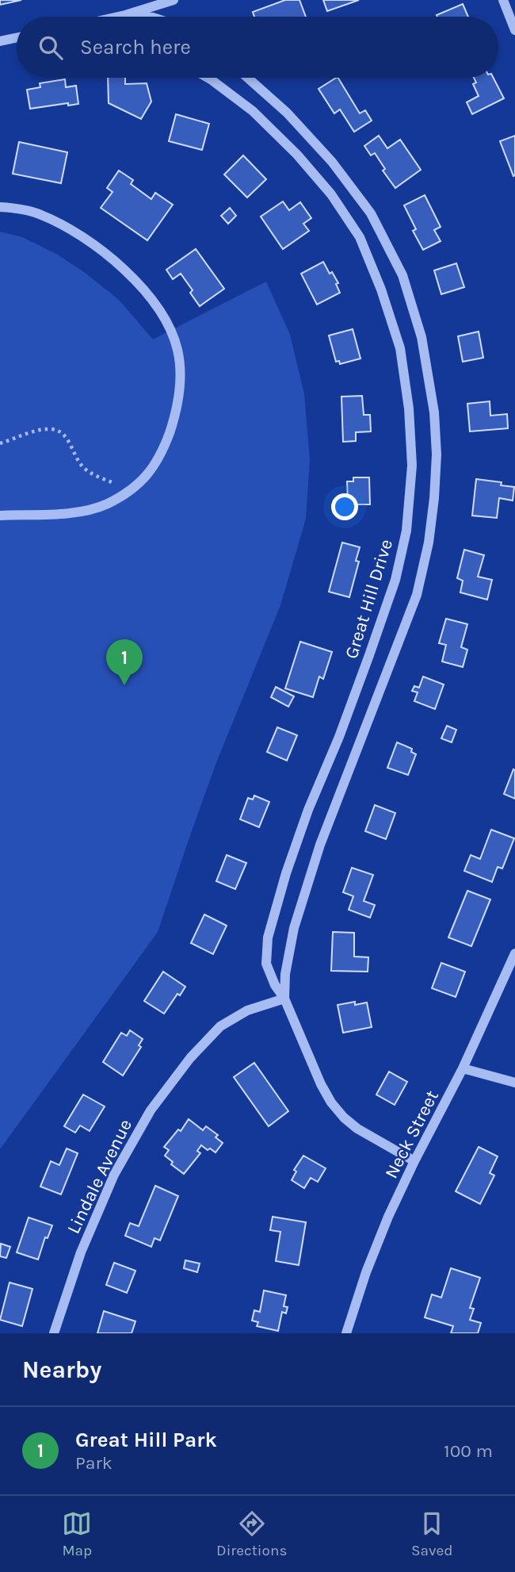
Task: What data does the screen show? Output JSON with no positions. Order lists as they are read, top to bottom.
{
  "streets": {
    "street": ["Great Hill Drive", "Neck Street", "Lindale Avenue"]
  },
  "crossings": [
    ["Great Hill Drive", "Neck Street"],
    ["Great Hill Drive", "Lindale Avenue"]
  ],
  "page": {
    "search": "Search here",
    "pins": "1",
    "heading": "Nearby",
    "list": [
      {
        "mark": "1",
        "name": "Great Hill Park",
        "note": "Park",
        "value": "100 m"
      }
    ],
    "nav": ["Map", "Directions", "Saved"]
  }
}
